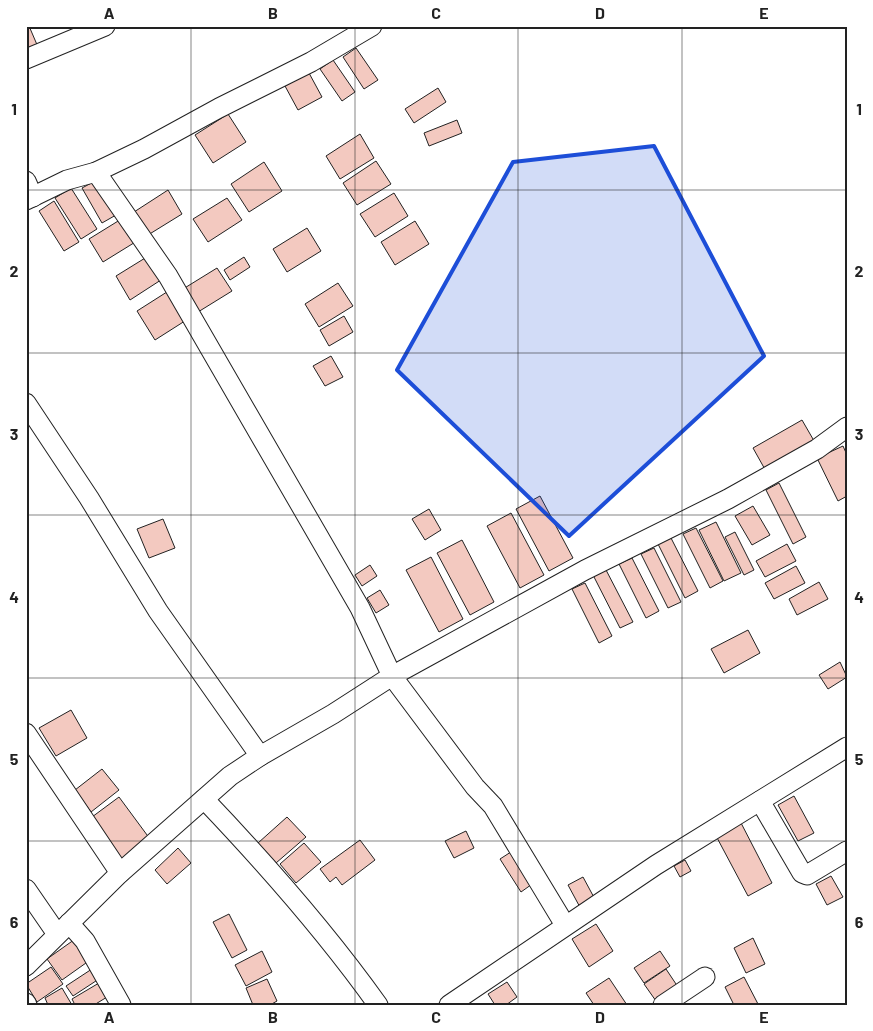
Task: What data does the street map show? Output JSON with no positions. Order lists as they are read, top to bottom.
{
  "grid": {
    "columns": [
      "A",
      "B",
      "C",
      "D",
      "E"
    ],
    "rows": [
      "1",
      "2",
      "3",
      "4",
      "5",
      "6"
    ]
  }
}
